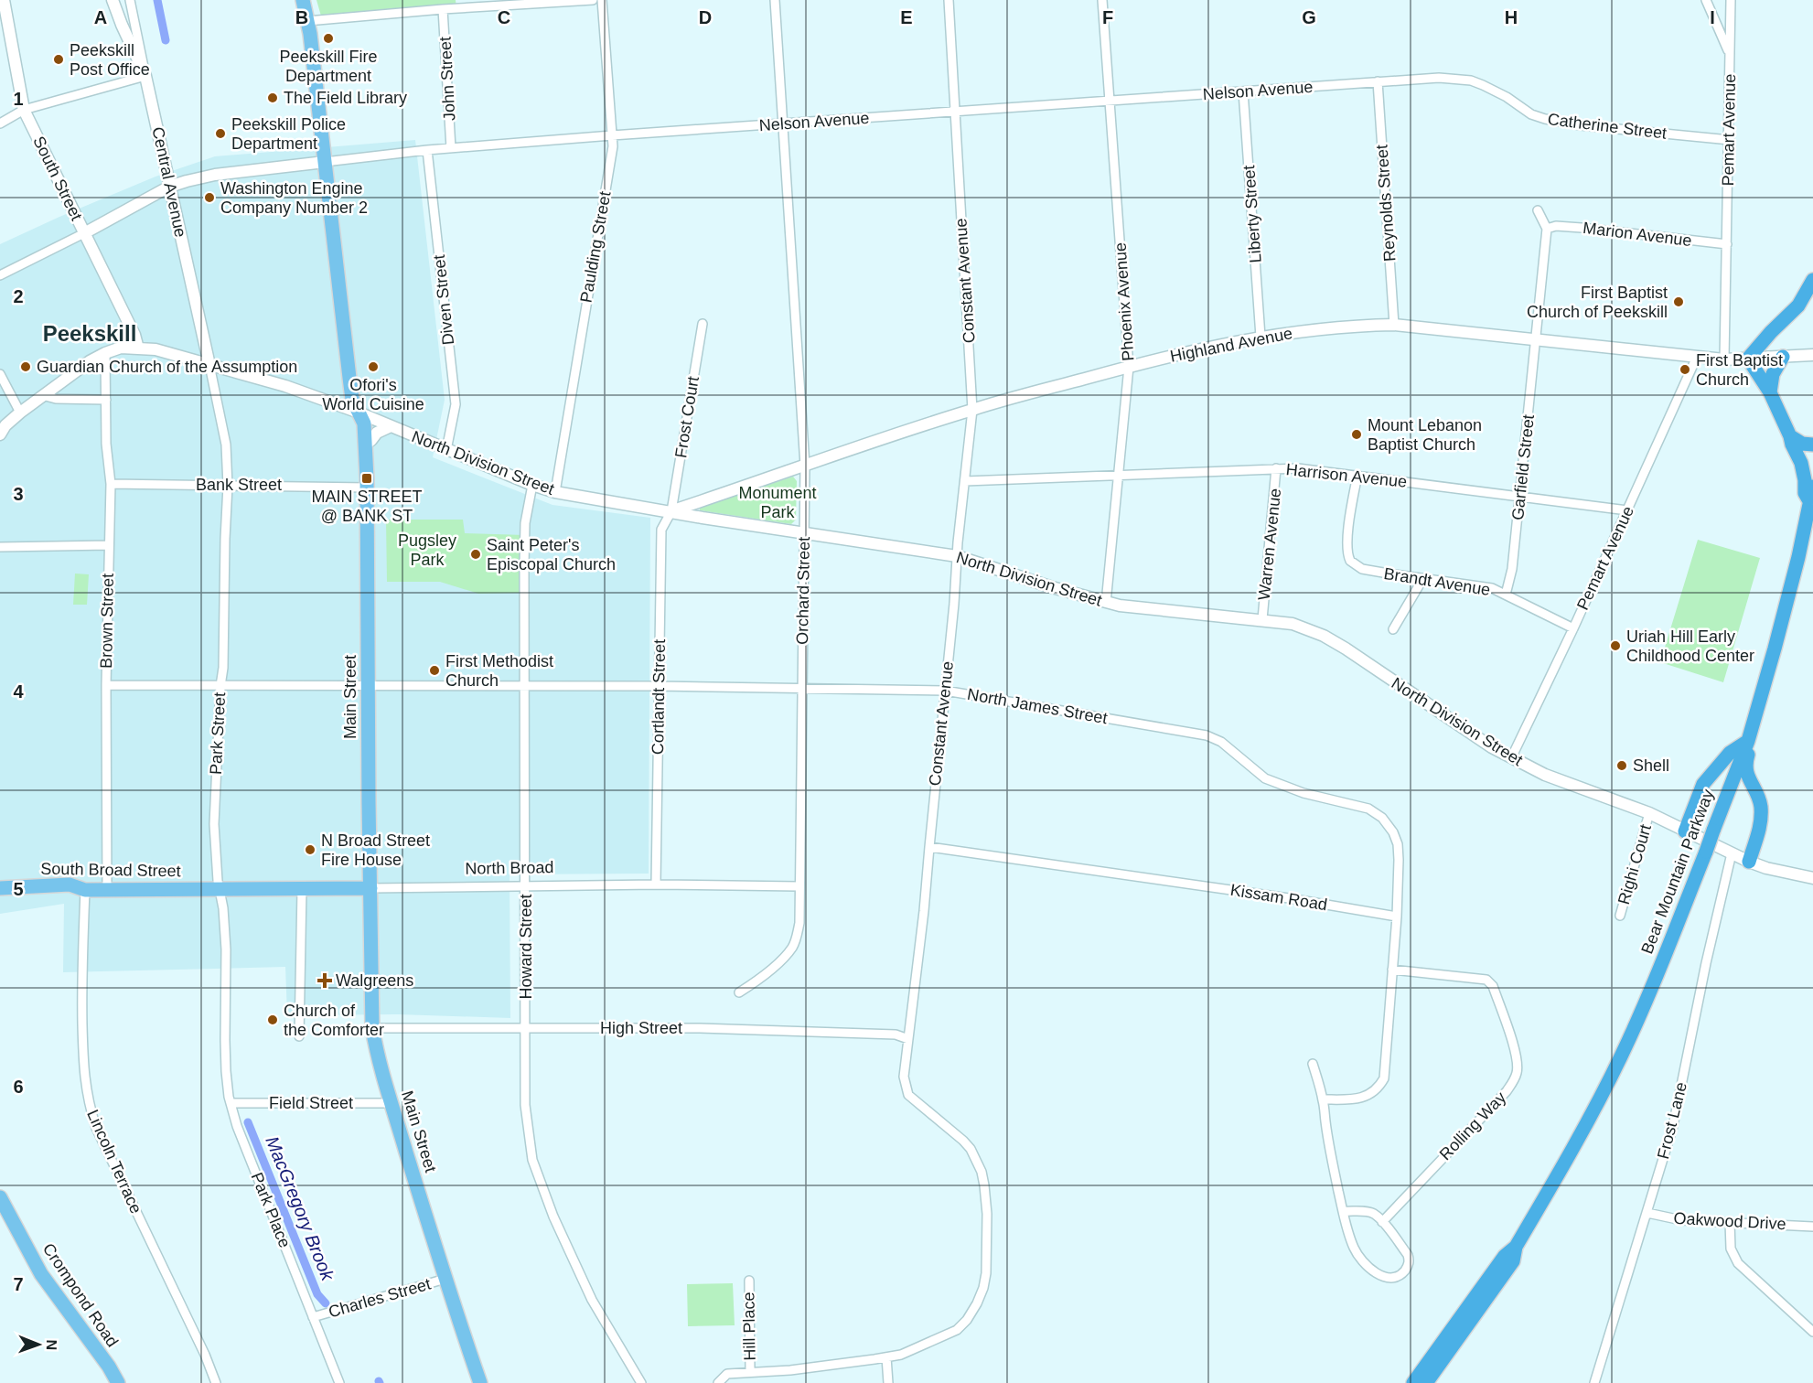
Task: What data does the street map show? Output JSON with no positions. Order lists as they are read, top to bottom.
{
  "streets": {
    "highway": ["Bear Mountain Parkway"],
    "main road": [
      "Main Street",
      "North Broad",
      "South Broad Street",
      "Crompond Road"
    ],
    "street": [
      "John Street",
      "Nelson Avenue",
      "Catherine Street",
      "Pemart Avenue",
      "South Street",
      "Central Avenue",
      "Reynolds Street",
      "Liberty Street",
      "Marion Avenue",
      "Paulding Street",
      "Constant Avenue",
      "Diven Street",
      "Phoenix Avenue",
      "Highland Avenue",
      "Frost Court",
      "North Division Street",
      "Garfield Street",
      "Harrison Avenue",
      "Bank Street",
      "Warren Avenue",
      "Brandt Avenue",
      "Orchard Street",
      "Brown Street",
      "Cortlandt Street",
      "North James Street",
      "Park Street",
      "Righi Court",
      "Kissam Road",
      "Howard Street",
      "High Street",
      "Field Street",
      "Frost Lane",
      "Rolling Way",
      "Lincoln Terrace",
      "Park Place",
      "Oakwood Drive",
      "Charles Street",
      "Hill Place"
    ]
  },
  "crossings": [
    ["John Street", "Nelson Avenue"],
    ["Nelson Avenue", "Catherine Street"],
    ["Nelson Avenue", "South Street"],
    ["Nelson Avenue", "Central Avenue"],
    ["Nelson Avenue", "Reynolds Street"],
    ["Nelson Avenue", "Liberty Street"],
    ["Nelson Avenue", "Paulding Street"],
    ["Nelson Avenue", "Constant Avenue"],
    ["Nelson Avenue", "Diven Street"],
    ["Nelson Avenue", "Phoenix Avenue"],
    ["Nelson Avenue", "Orchard Street"],
    ["Nelson Avenue", "Main Street"],
    ["Catherine Street", "Pemart Avenue"],
    ["Pemart Avenue", "Marion Avenue"],
    ["Pemart Avenue", "Highland Avenue"],
    ["Pemart Avenue", "North Division Street"],
    ["Pemart Avenue", "Harrison Avenue"],
    ["Pemart Avenue", "Brandt Avenue"],
    ["South Street", "North Division Street"],
    ["Central Avenue", "North Division Street"],
    ["Central Avenue", "Park Street"],
    ["Reynolds Street", "Highland Avenue"],
    ["Liberty Street", "Highland Avenue"],
    ["Marion Avenue", "Garfield Street"],
    ["Paulding Street", "North Division Street"],
    ["Constant Avenue", "Highland Avenue"],
    ["Constant Avenue", "North Division Street"],
    ["Constant Avenue", "Harrison Avenue"],
    ["Constant Avenue", "North James Street"],
    ["Constant Avenue", "Kissam Road"],
    ["Constant Avenue", "High Street"],
    ["Constant Avenue", "Hill Place"],
    ["Diven Street", "North Division Street"],
    ["Phoenix Avenue", "Highland Avenue"],
    ["Phoenix Avenue", "North Division Street"],
    ["Phoenix Avenue", "Harrison Avenue"],
    ["Highland Avenue", "Frost Court"],
    ["Highland Avenue", "North Division Street"],
    ["Highland Avenue", "Garfield Street"],
    ["Highland Avenue", "Orchard Street"],
    ["Highland Avenue", "Cortlandt Street"],
    ["Frost Court", "North Division Street"],
    ["Frost Court", "Cortlandt Street"],
    ["North Division Street", "Warren Avenue"],
    ["North Division Street", "Orchard Street"],
    ["North Division Street", "Brown Street"],
    ["North Division Street", "Main Street"],
    ["North Division Street", "Cortlandt Street"],
    ["North Division Street", "Park Street"],
    ["North Division Street", "Righi Court"],
    ["North Division Street", "Howard Street"],
    ["North Division Street", "Frost Lane"],
    ["Garfield Street", "Harrison Avenue"],
    ["Garfield Street", "Brandt Avenue"],
    ["Harrison Avenue", "Warren Avenue"],
    ["Harrison Avenue", "Brandt Avenue"],
    ["Bank Street", "Brown Street"],
    ["Bank Street", "Main Street"],
    ["Bank Street", "Park Street"],
    ["Orchard Street", "North James Street"],
    ["Orchard Street", "North Broad"],
    ["Brown Street", "North James Street"],
    ["Brown Street", "South Broad Street"],
    ["Main Street", "North James Street"],
    ["Main Street", "North Broad"],
    ["Main Street", "High Street"],
    ["Main Street", "Field Street"],
    ["Main Street", "Charles Street"],
    ["Cortlandt Street", "North James Street"],
    ["Cortlandt Street", "North Broad"],
    ["North James Street", "Park Street"],
    ["North James Street", "Kissam Road"],
    ["North James Street", "Howard Street"],
    ["Park Street", "North Broad"],
    ["Park Street", "South Broad Street"],
    ["Park Street", "Field Street"],
    ["Park Street", "Park Place"],
    ["North Broad", "South Broad Street"],
    ["North Broad", "Howard Street"],
    ["South Broad Street", "Lincoln Terrace"],
    ["Howard Street", "High Street"],
    ["Field Street", "Park Place"],
    ["Frost Lane", "Oakwood Drive"],
    ["Park Place", "Charles Street"]
  ],
  "districts": ["Peekskill"],
  "water": ["MacGregory Brook"],
  "parks": ["Monument Park", "Pugsley Park"],
  "places": {
    "other": [
      "Peekskill Fire Department",
      "Peekskill Post Office",
      "The Field Library",
      "Peekskill Police Department",
      "Washington Engine Company Number 2",
      "First Baptist Church of Peekskill",
      "Guardian Church of the Assumption",
      "Ofori's World Cuisine",
      "First Baptist Church",
      "Mount Lebanon Baptist Church",
      "Saint Peter's Episcopal Church",
      "Uriah Hill Early Childhood Center",
      "First Methodist Church",
      "Shell",
      "N Broad Street Fire House",
      "Church of the Comforter"
    ],
    "transit": ["MAIN STREET @ BANK ST"],
    "health": ["Walgreens"]
  },
  "north": "right",
  "grid": {
    "columns": [
      "A",
      "B",
      "C",
      "D",
      "E",
      "F",
      "G",
      "H",
      "I"
    ],
    "rows": [
      "1",
      "2",
      "3",
      "4",
      "5",
      "6",
      "7"
    ]
  }
}
